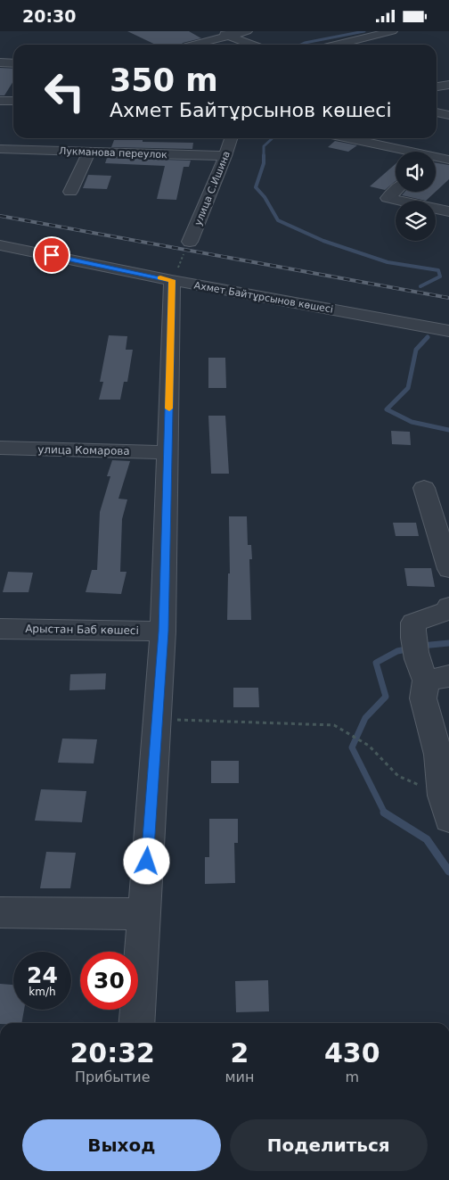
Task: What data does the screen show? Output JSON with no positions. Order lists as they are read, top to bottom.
{
  "streets": {
    "street": [
      "Лукманова переулок",
      "улица С.Ишина",
      "Ахмет Байтұрсынов көшесі",
      "улица Комарова",
      "Арыстан Баб көшесі"
    ]
  },
  "crossings": [
    ["Лукманова переулок", "улица С.Ишина"]
  ],
  "page": {
    "status": "20:30",
    "turn": ["350 m", "Ахмет Байтұрсынов көшесі"],
    "speed": "24 km/h",
    "limit": "30",
    "eta": [
      "20:32",
      "Прибытие",
      "2",
      "мин",
      "430",
      "m"
    ],
    "buttons": ["Выход", "Поделиться"]
  }
}
